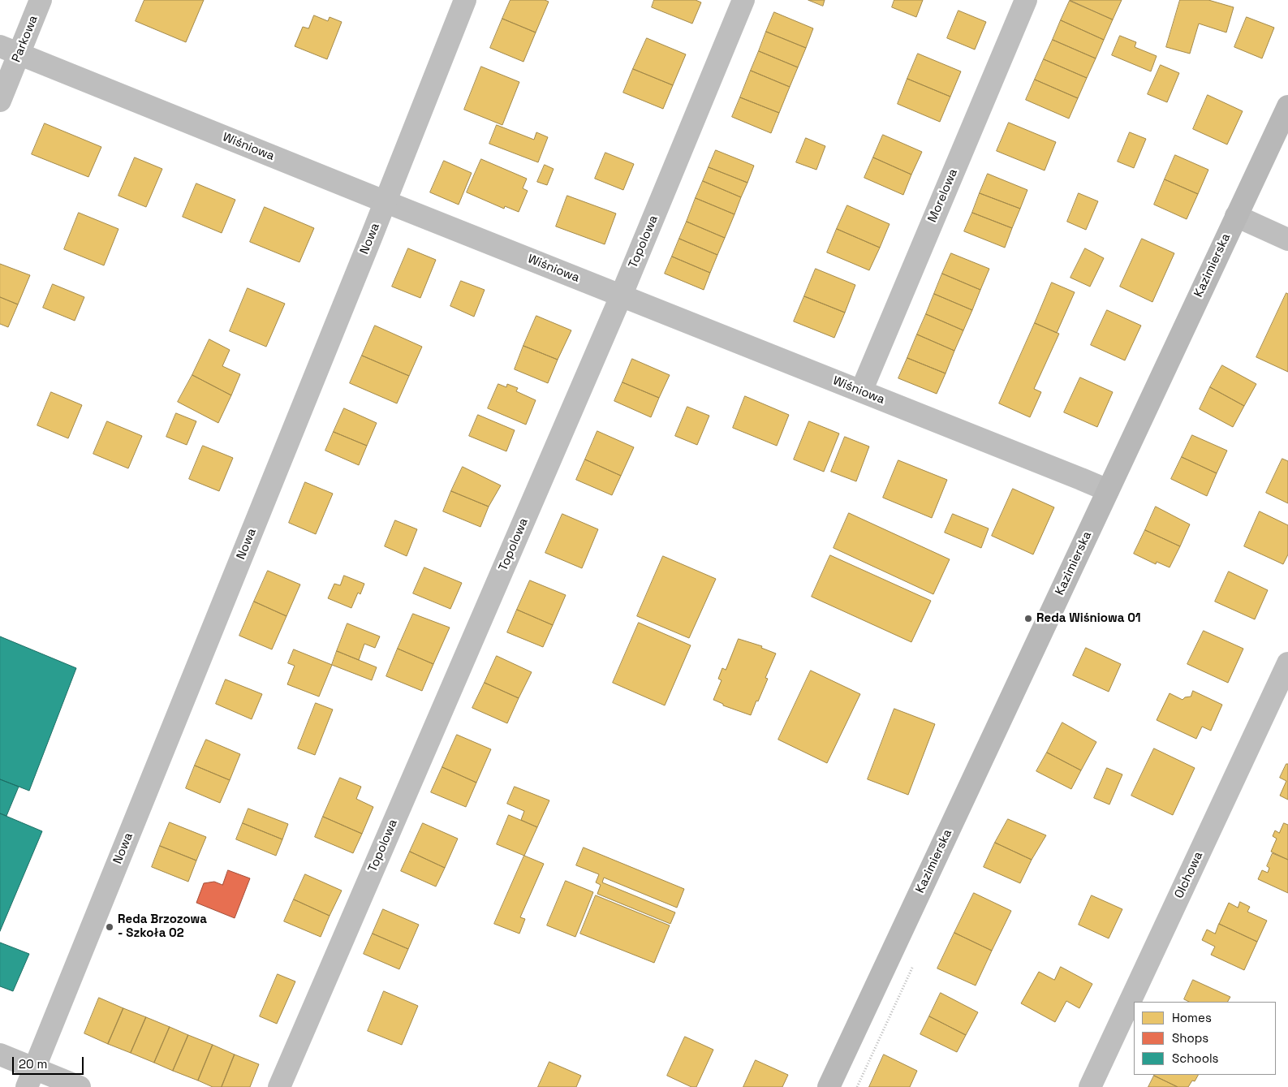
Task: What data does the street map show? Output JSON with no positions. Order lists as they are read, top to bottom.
{
  "streets": {
    "main road": ["Kazimierska"],
    "street": [
      "Parkowa",
      "Wiśniowa",
      "Morelowa",
      "Nowa",
      "Topolowa",
      "Olchowa"
    ]
  },
  "crossings": [
    ["Parkowa", "Wiśniowa"],
    ["Wiśniowa", "Morelowa"],
    ["Wiśniowa", "Nowa"],
    ["Wiśniowa", "Topolowa"],
    ["Wiśniowa", "Kazimierska"]
  ],
  "places": ["Reda Wiśniowa 01", "Reda Brzozowa - Szkoła 02"],
  "legend": ["Homes", "Shops", "Schools"],
  "scale_bar": "20 m"
}
